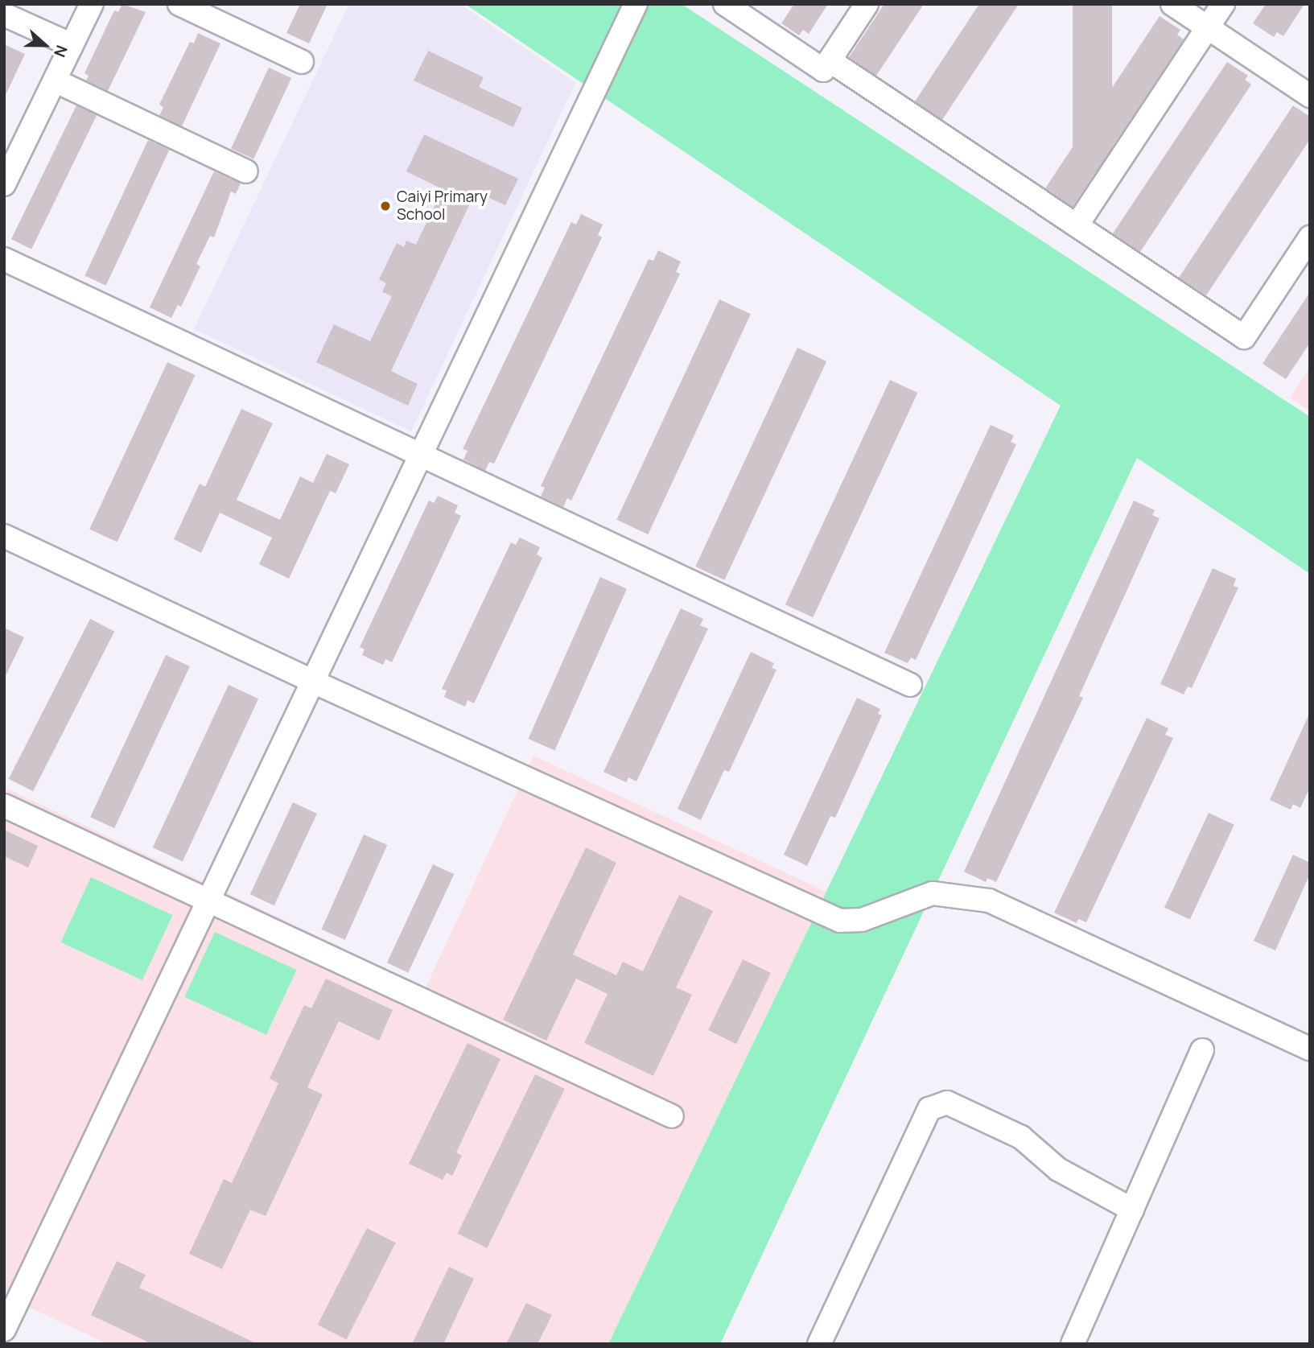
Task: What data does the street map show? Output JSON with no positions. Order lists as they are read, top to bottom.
{
  "places": ["Caiyi Primary School"],
  "north": "right"
}
